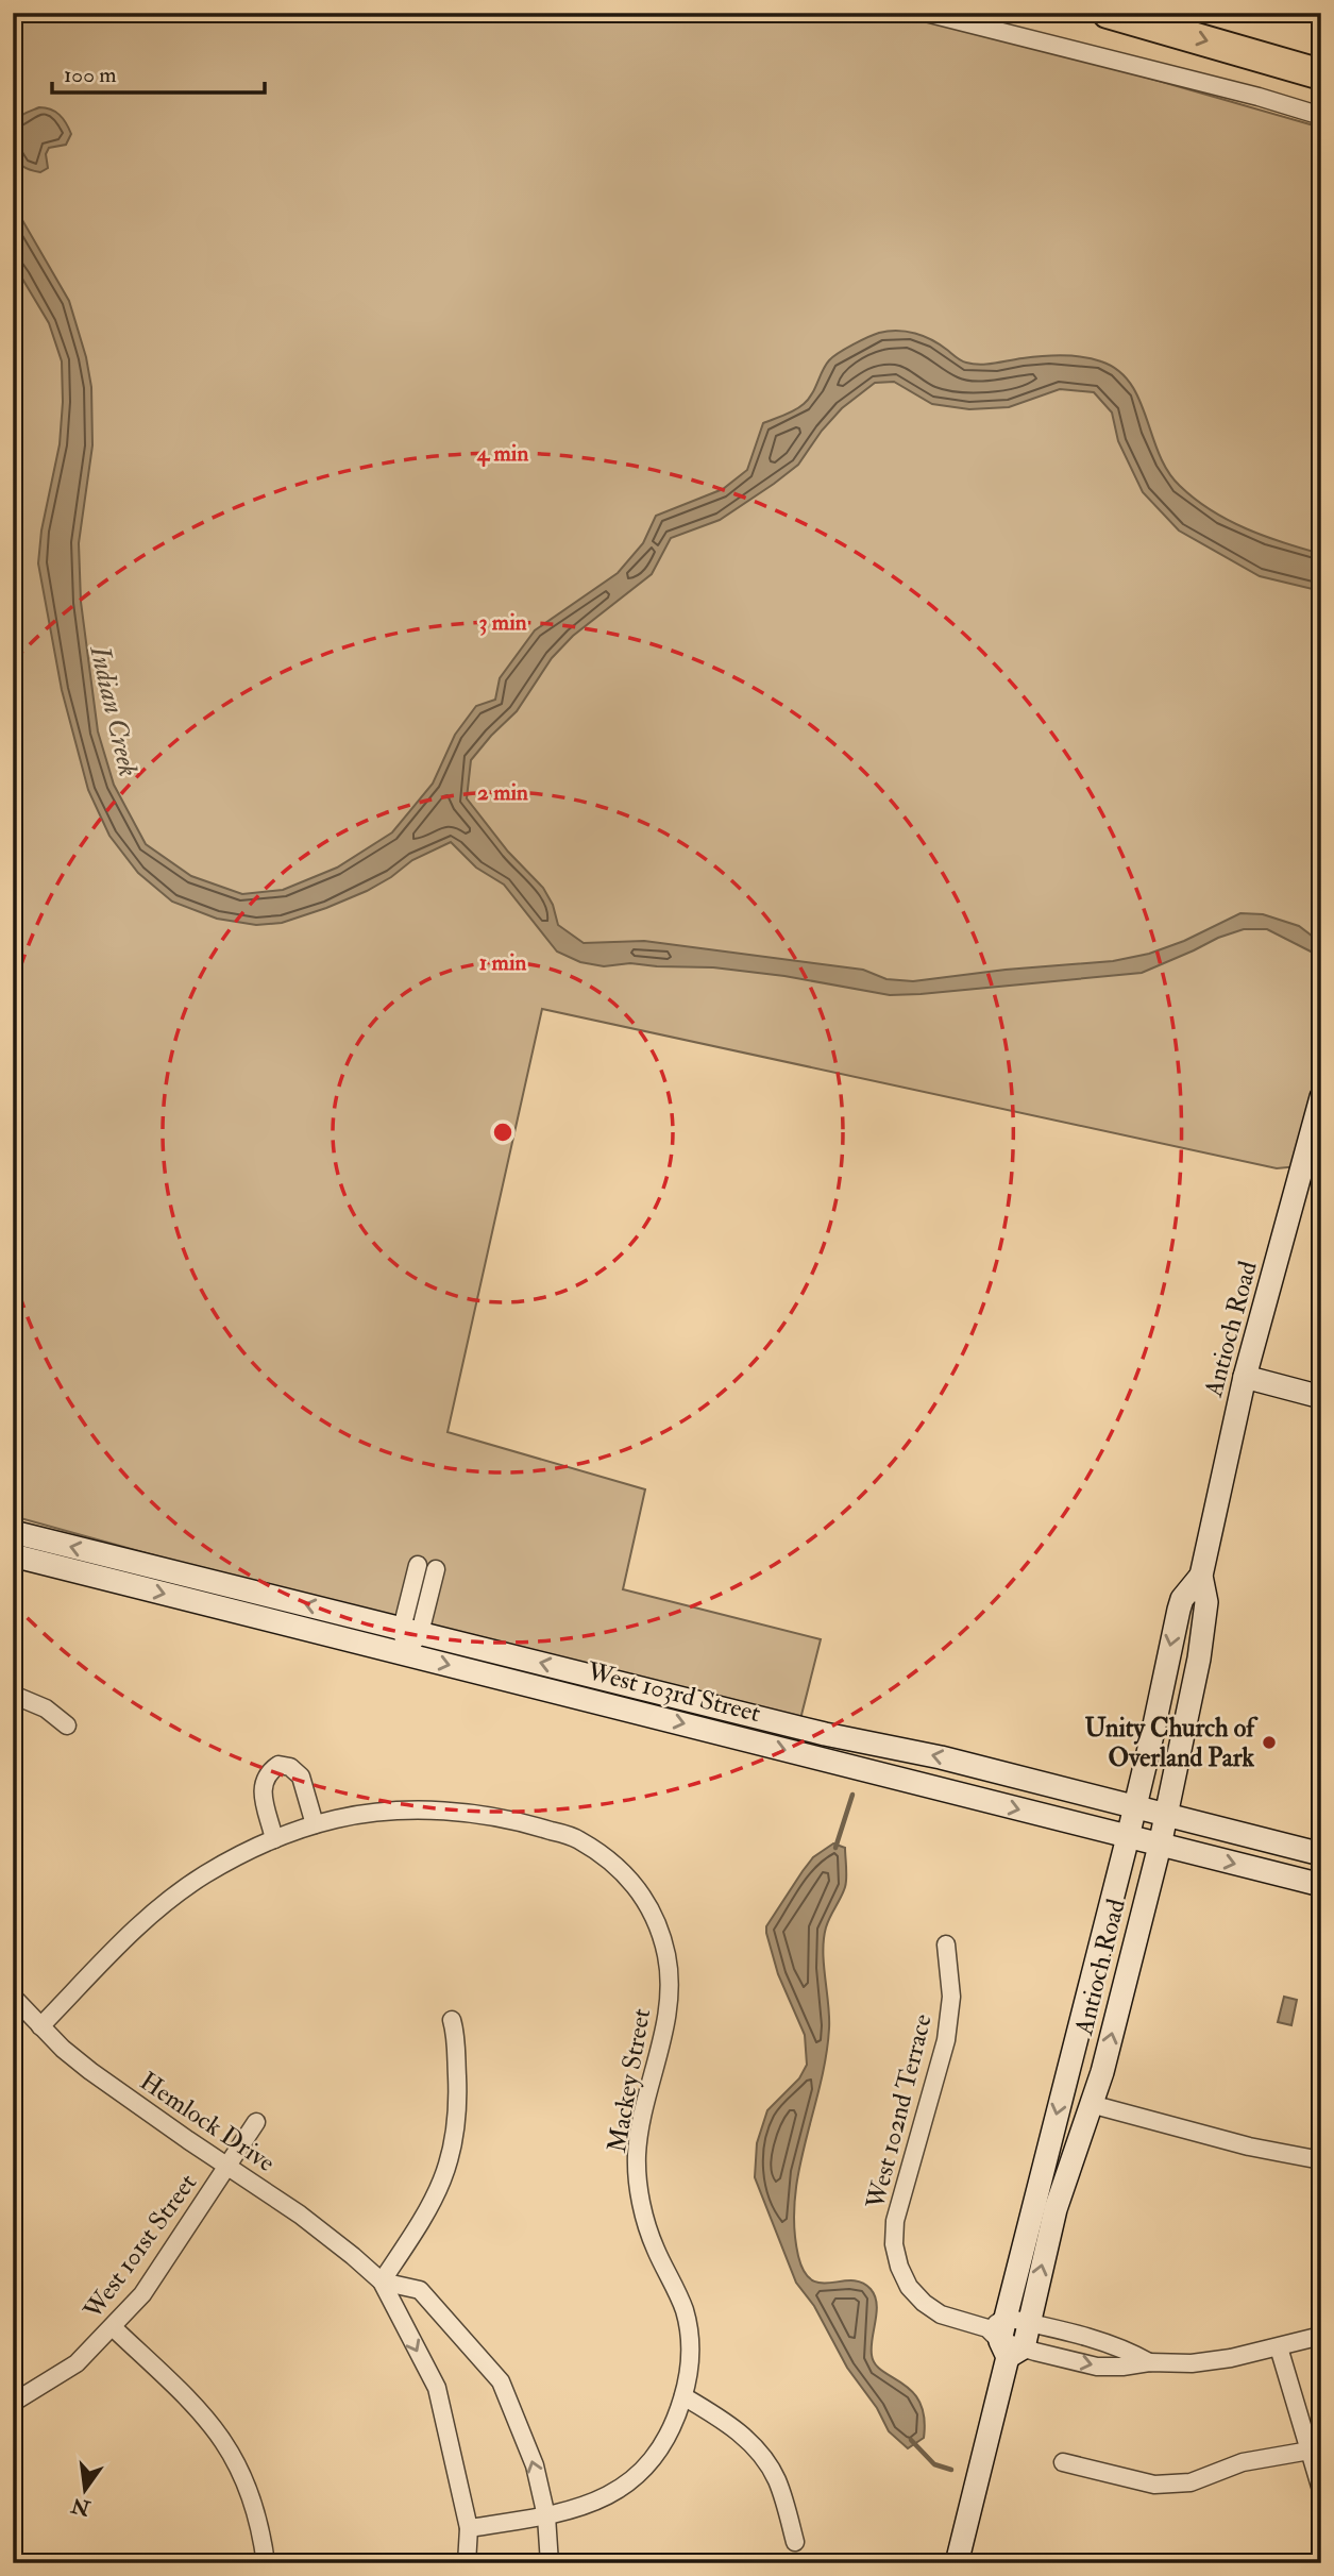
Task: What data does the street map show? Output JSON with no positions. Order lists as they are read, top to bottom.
{
  "streets": {
    "main road": ["Antioch Road", "West 103rd Street"],
    "street": [
      "Mackey Street",
      "West 102nd Terrace",
      "Hemlock Drive",
      "West 101st Street"
    ]
  },
  "crossings": [
    ["Antioch Road", "West 103rd Street"],
    ["Antioch Road", "West 102nd Terrace"],
    ["Mackey Street", "Hemlock Drive"],
    ["Hemlock Drive", "West 101st Street"]
  ],
  "water": ["Indian Creek"],
  "places": ["Unity Church of Overland Park"],
  "scale_bar": "100 m",
  "north": "bottom",
  "rings": [
    "4 min",
    "3 min",
    "2 min",
    "1 min"
  ]
}
